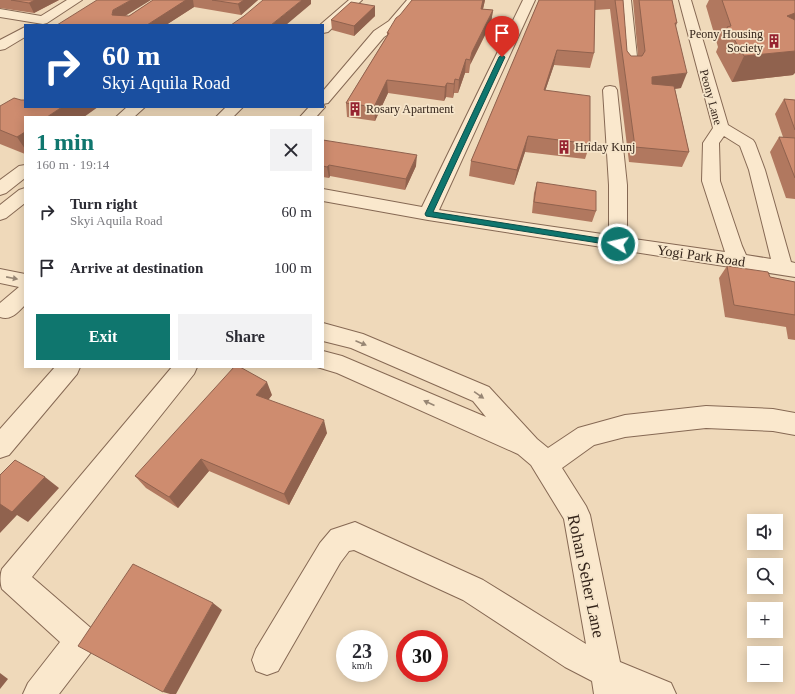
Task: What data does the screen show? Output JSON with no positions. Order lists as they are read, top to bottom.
{
  "streets": {
    "street": ["Peony Lane", "Yogi Park Road", "Rohan Seher Lane"]
  },
  "crossings": [
    ["Peony Lane", "Yogi Park Road"]
  ],
  "places": {
    "building": ["Peony Housing Society", "Rosary Apartment", "Hriday Kunj"]
  },
  "page": {
    "turn": ["60 m", "Skyi Aquila Road"],
    "heading": ["1 min", "160 m · 19:14"],
    "list": [
      {
        "name": "Turn right",
        "note": "Skyi Aquila Road",
        "value": "60 m"
      },
      {
        "name": "Arrive at destination",
        "value": "100 m"
      }
    ],
    "buttons": ["Exit", "Share"],
    "map_buttons": ["+", "−"],
    "speed": "23 km/h",
    "limit": "30"
  }
}
